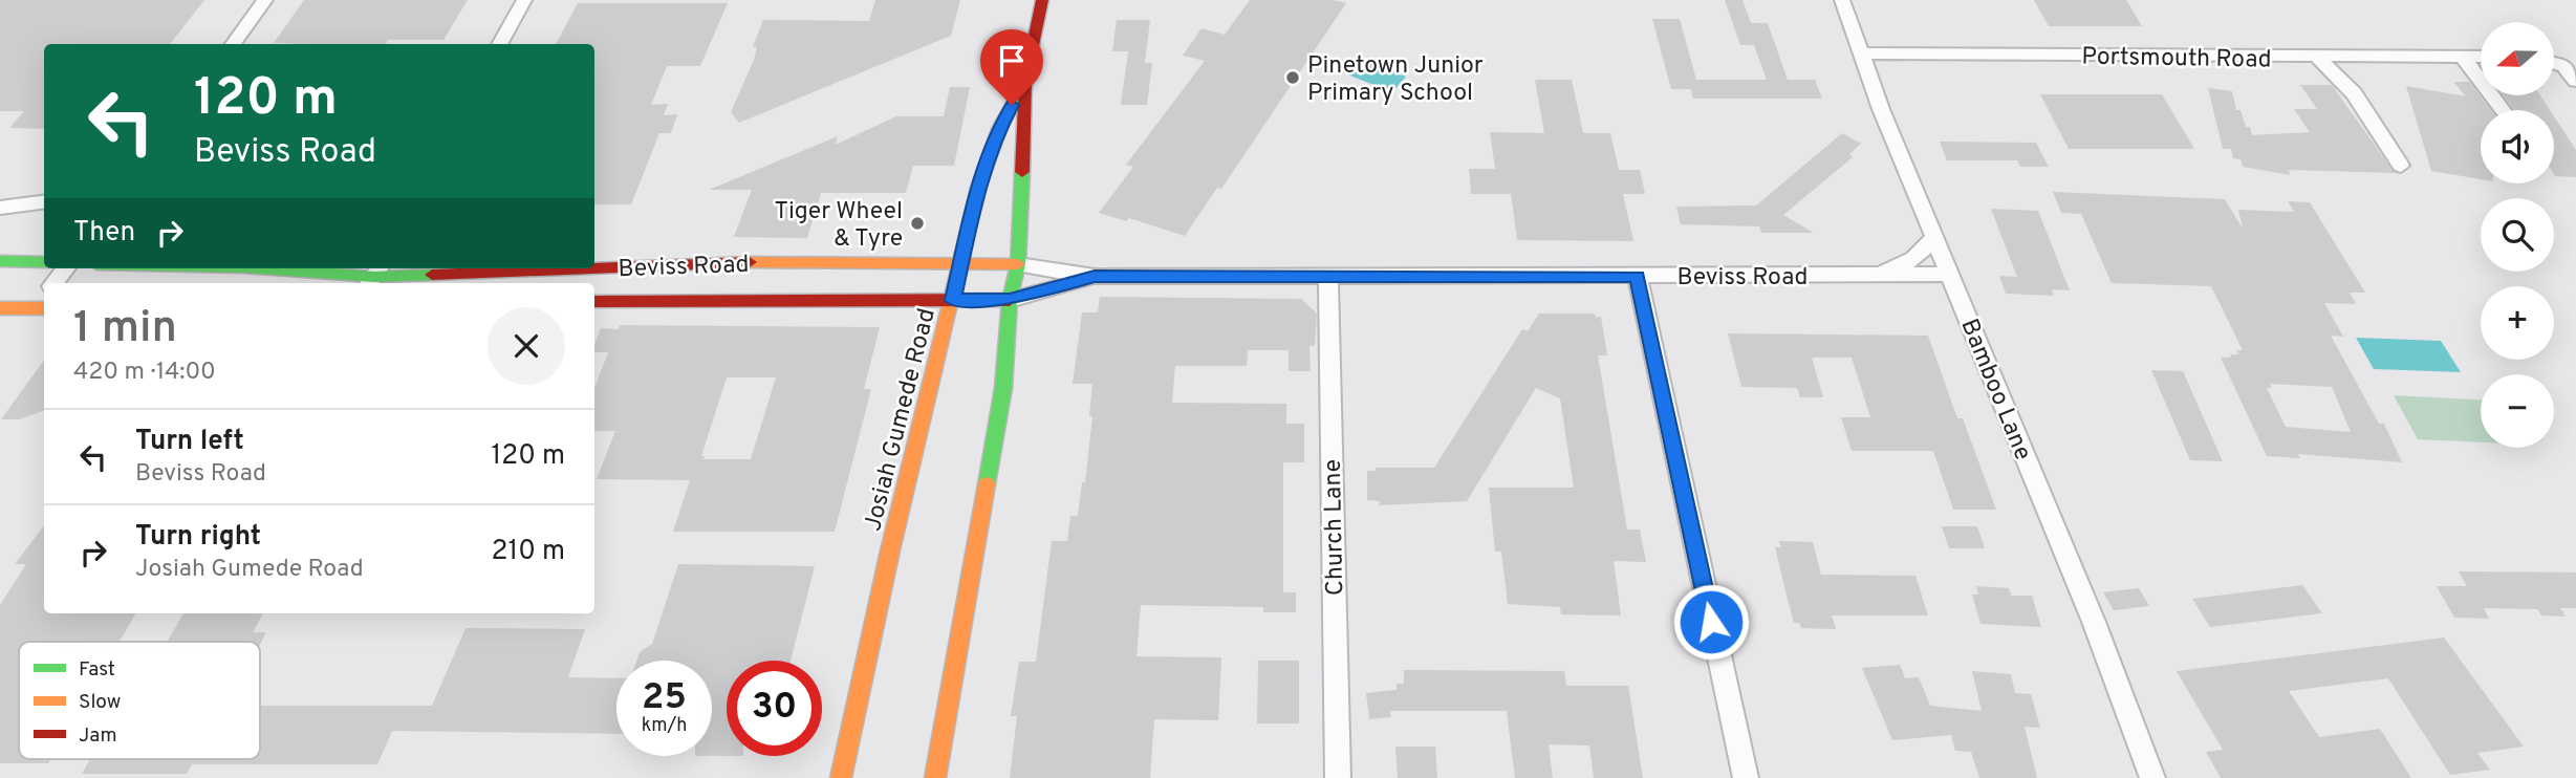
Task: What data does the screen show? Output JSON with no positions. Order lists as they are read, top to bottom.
{
  "streets": {
    "main road": ["Beviss Road", "Josiah Gumede Road"],
    "street": ["Portsmouth Road", "Bamboo Lane", "Church Lane"]
  },
  "crossings": [
    ["Portsmouth Road", "Bamboo Lane"],
    ["Beviss Road", "Bamboo Lane"],
    ["Beviss Road", "Josiah Gumede Road"],
    ["Beviss Road", "Church Lane"]
  ],
  "places": ["Pinetown Junior Primary School", "Tiger Wheel & Tyre"],
  "legend": ["Fast", "Slow", "Jam"],
  "north": "left",
  "page": {
    "map_buttons": ["+", "−"],
    "turn": ["120 m", "Beviss Road"],
    "then": "Then",
    "heading": ["1 min", "420 m · 14:00"],
    "list": [
      {
        "name": "Turn left",
        "note": "Beviss Road",
        "value": "120 m"
      },
      {
        "name": "Turn right",
        "note": "Josiah Gumede Road",
        "value": "210 m"
      }
    ],
    "speed": "25 km/h",
    "limit": "30"
  }
}
